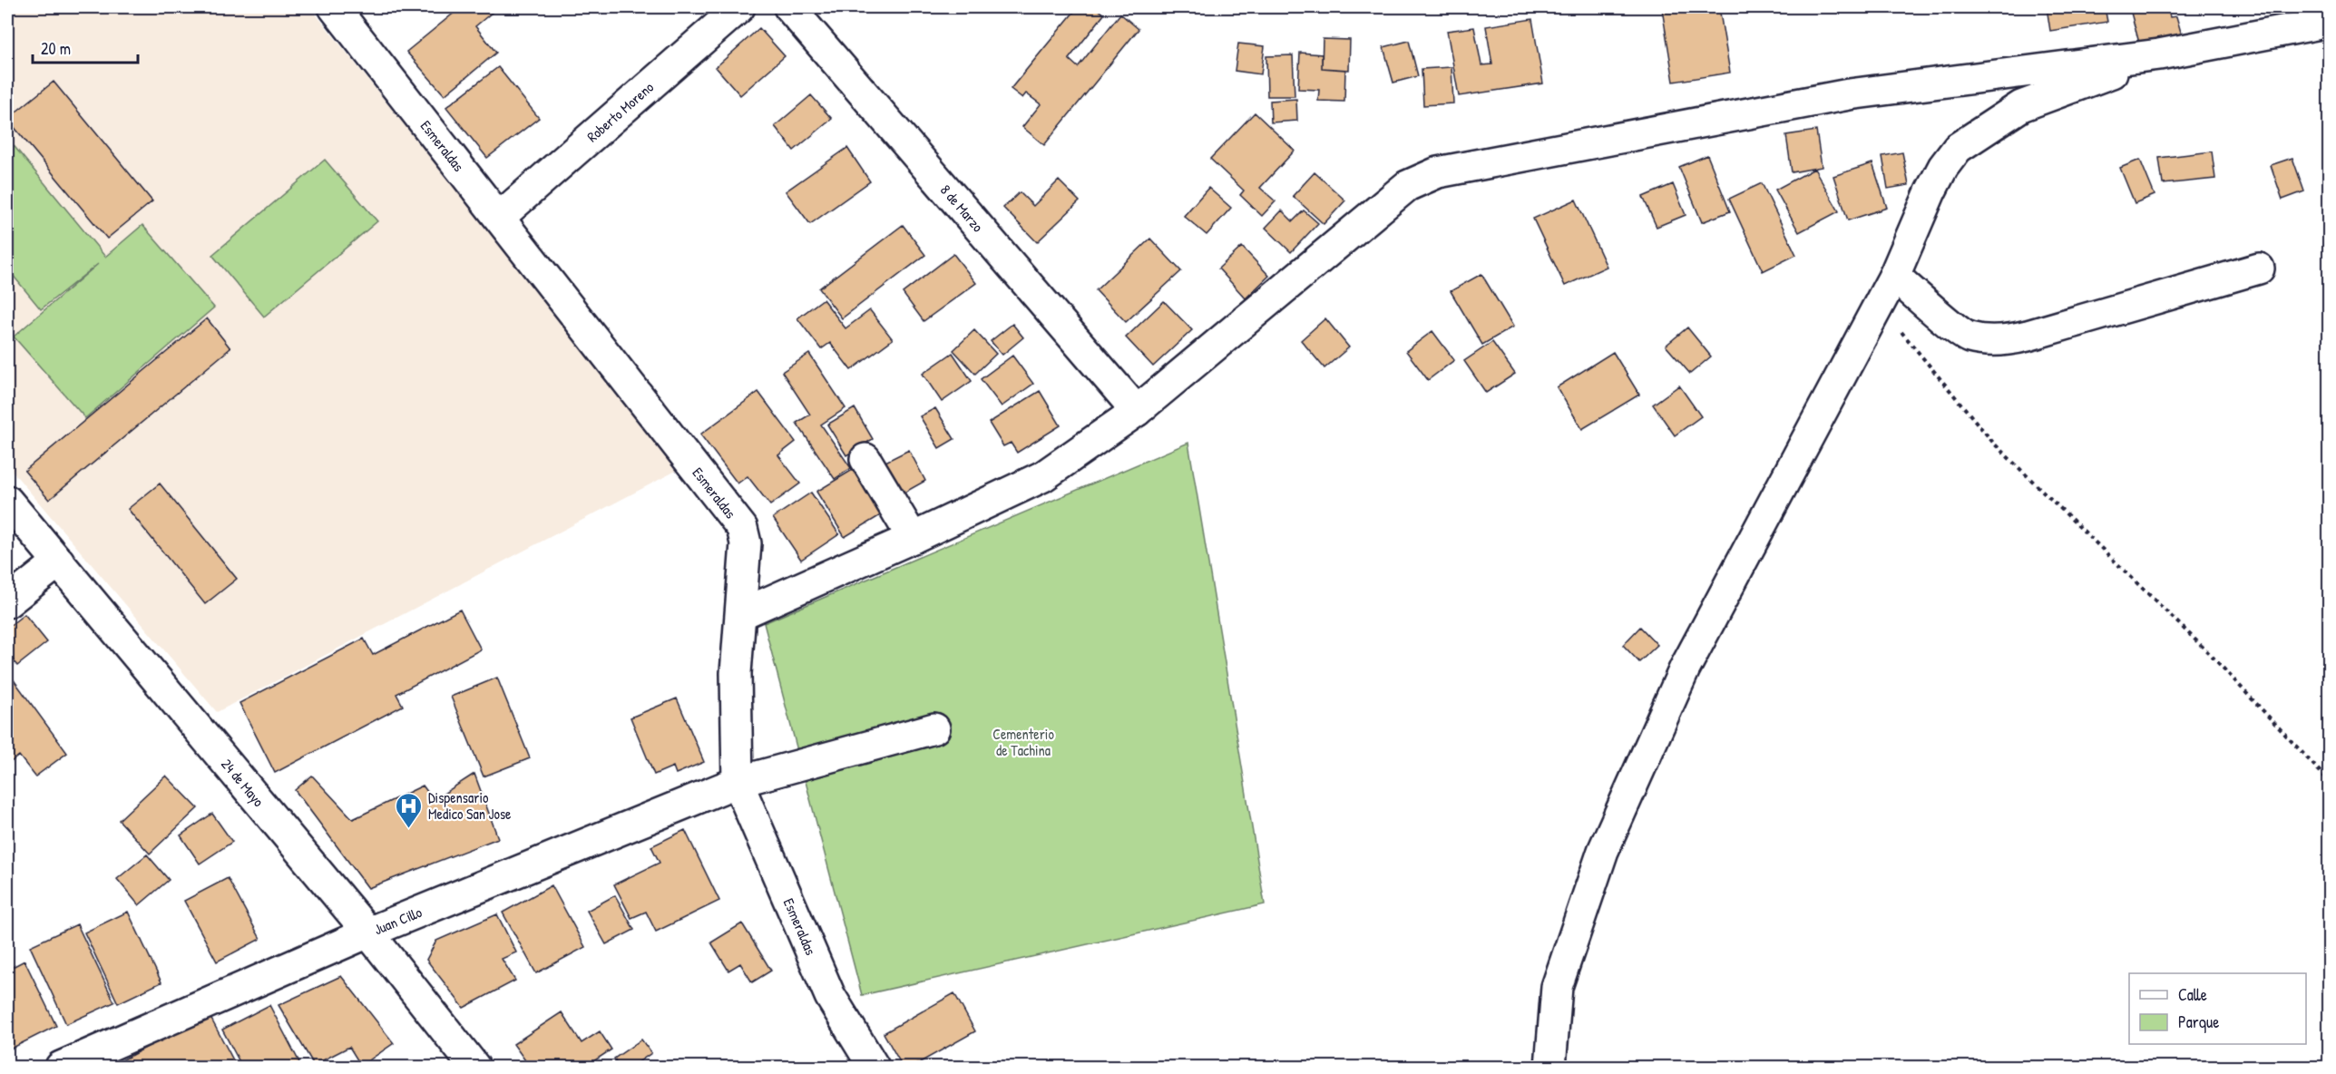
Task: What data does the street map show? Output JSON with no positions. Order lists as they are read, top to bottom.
{
  "streets": {
    "street": [
      "Roberto Moreno",
      "Esmeraldas",
      "8 de Marzo",
      "24 de Mayo",
      "Juan Cillo"
    ]
  },
  "crossings": [
    ["Roberto Moreno", "Esmeraldas"],
    ["Esmeraldas", "Juan Cillo"],
    ["24 de Mayo", "Juan Cillo"]
  ],
  "parks": ["Cementerio de Tachina"],
  "places": {
    "hospital": ["Dispensario Medico San Jose"]
  },
  "legend": ["Calle", "Parque"],
  "scale_bar": "20 m"
}
